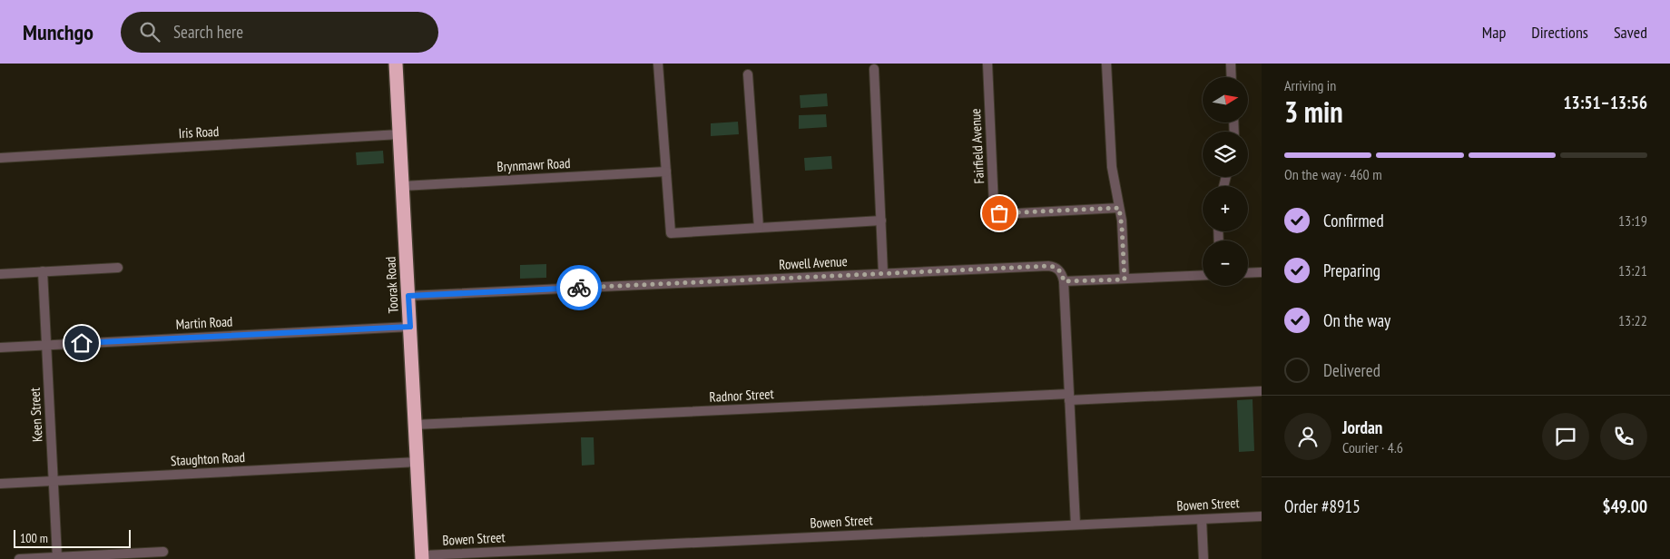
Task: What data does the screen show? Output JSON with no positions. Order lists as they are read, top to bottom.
{
  "streets": {
    "highway": ["Toorak Road"],
    "street": [
      "Iris Road",
      "Fairfield Avenue",
      "Brynmawr Road",
      "Rowell Avenue",
      "Martin Road",
      "Radnor Street",
      "Keen Street",
      "Staughton Road",
      "Bowen Street"
    ]
  },
  "crossings": [
    ["Iris Road", "Toorak Road"],
    ["Brynmawr Road", "Toorak Road"],
    ["Rowell Avenue", "Toorak Road"],
    ["Toorak Road", "Martin Road"],
    ["Toorak Road", "Radnor Street"],
    ["Toorak Road", "Staughton Road"],
    ["Toorak Road", "Bowen Street"],
    ["Martin Road", "Keen Street"],
    ["Keen Street", "Staughton Road"]
  ],
  "scale_bar": "100 m",
  "north": "right",
  "page": {
    "header": "Munchgo",
    "search": "Search here",
    "nav": ["Map", "Directions", "Saved"],
    "heading": ["3 min", "Arriving in", "13:51–13:56"],
    "panel": [
      "Jordan",
      "Courier · 4.6",
      "Order #8915",
      "$49.00"
    ],
    "map_buttons": ["+", "−"],
    "bar": "On the way · 460 m",
    "list": [
      ["Confirmed", "13:19"],
      ["Preparing", "13:21"],
      ["On the way", "13:22"],
      "Delivered"
    ],
    "scale": "100 m"
  }
}
